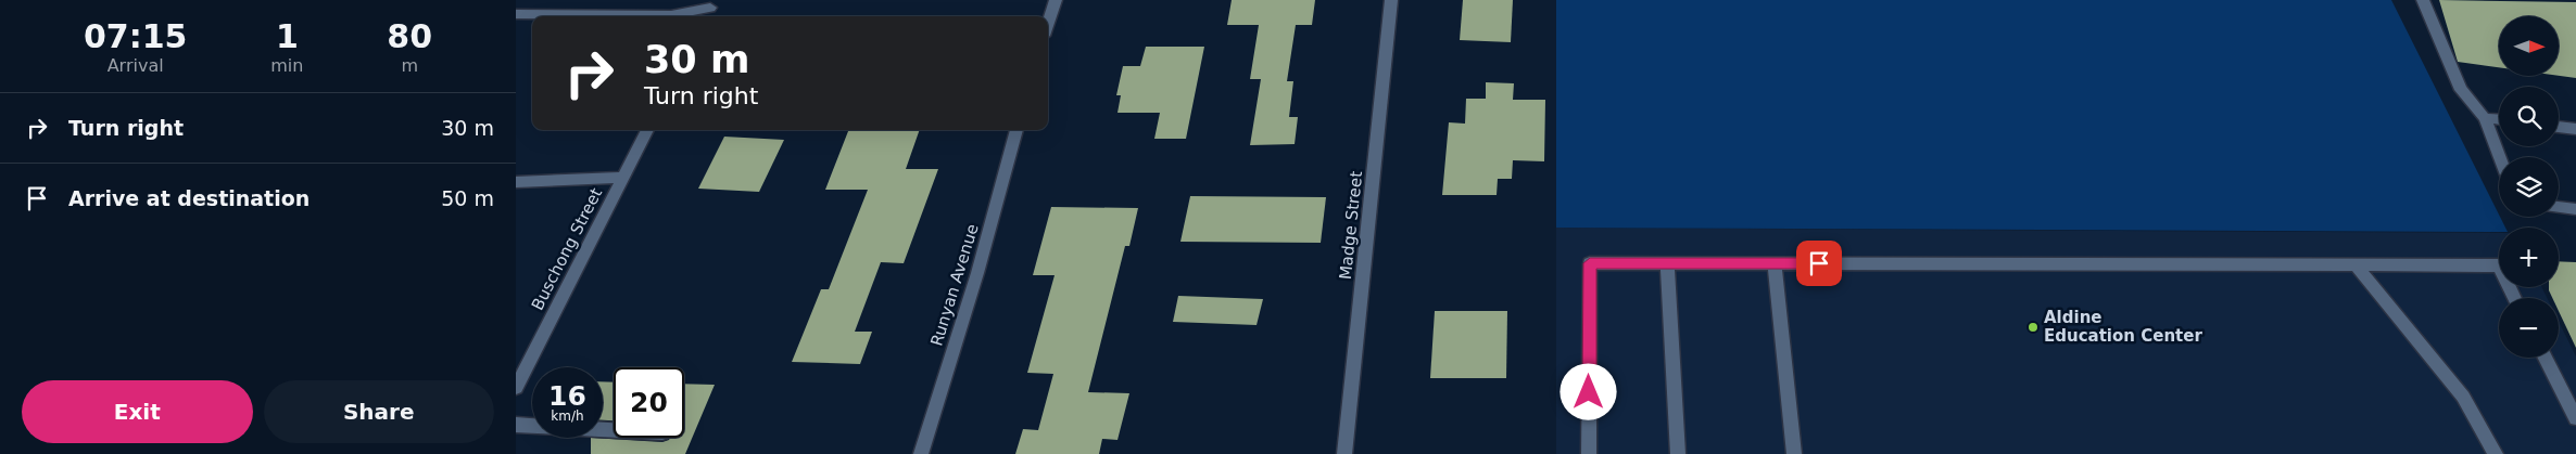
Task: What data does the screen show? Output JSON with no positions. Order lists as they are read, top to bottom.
{
  "streets": {
    "street": ["Madge Street", "Buschong Street", "Runyan Avenue"]
  },
  "places": ["Aldine Education Center"],
  "north": "right",
  "page": {
    "eta": [
      "07:15",
      "Arrival",
      "1",
      "min",
      "80",
      "m"
    ],
    "map_buttons": ["+", "−"],
    "turn": ["30 m", "Turn right"],
    "list": [
      {
        "name": "Turn right",
        "value": "30 m"
      },
      {
        "name": "Arrive at destination",
        "value": "50 m"
      }
    ],
    "speed": "16 km/h",
    "limit": "20",
    "buttons": ["Exit", "Share"]
  }
}
